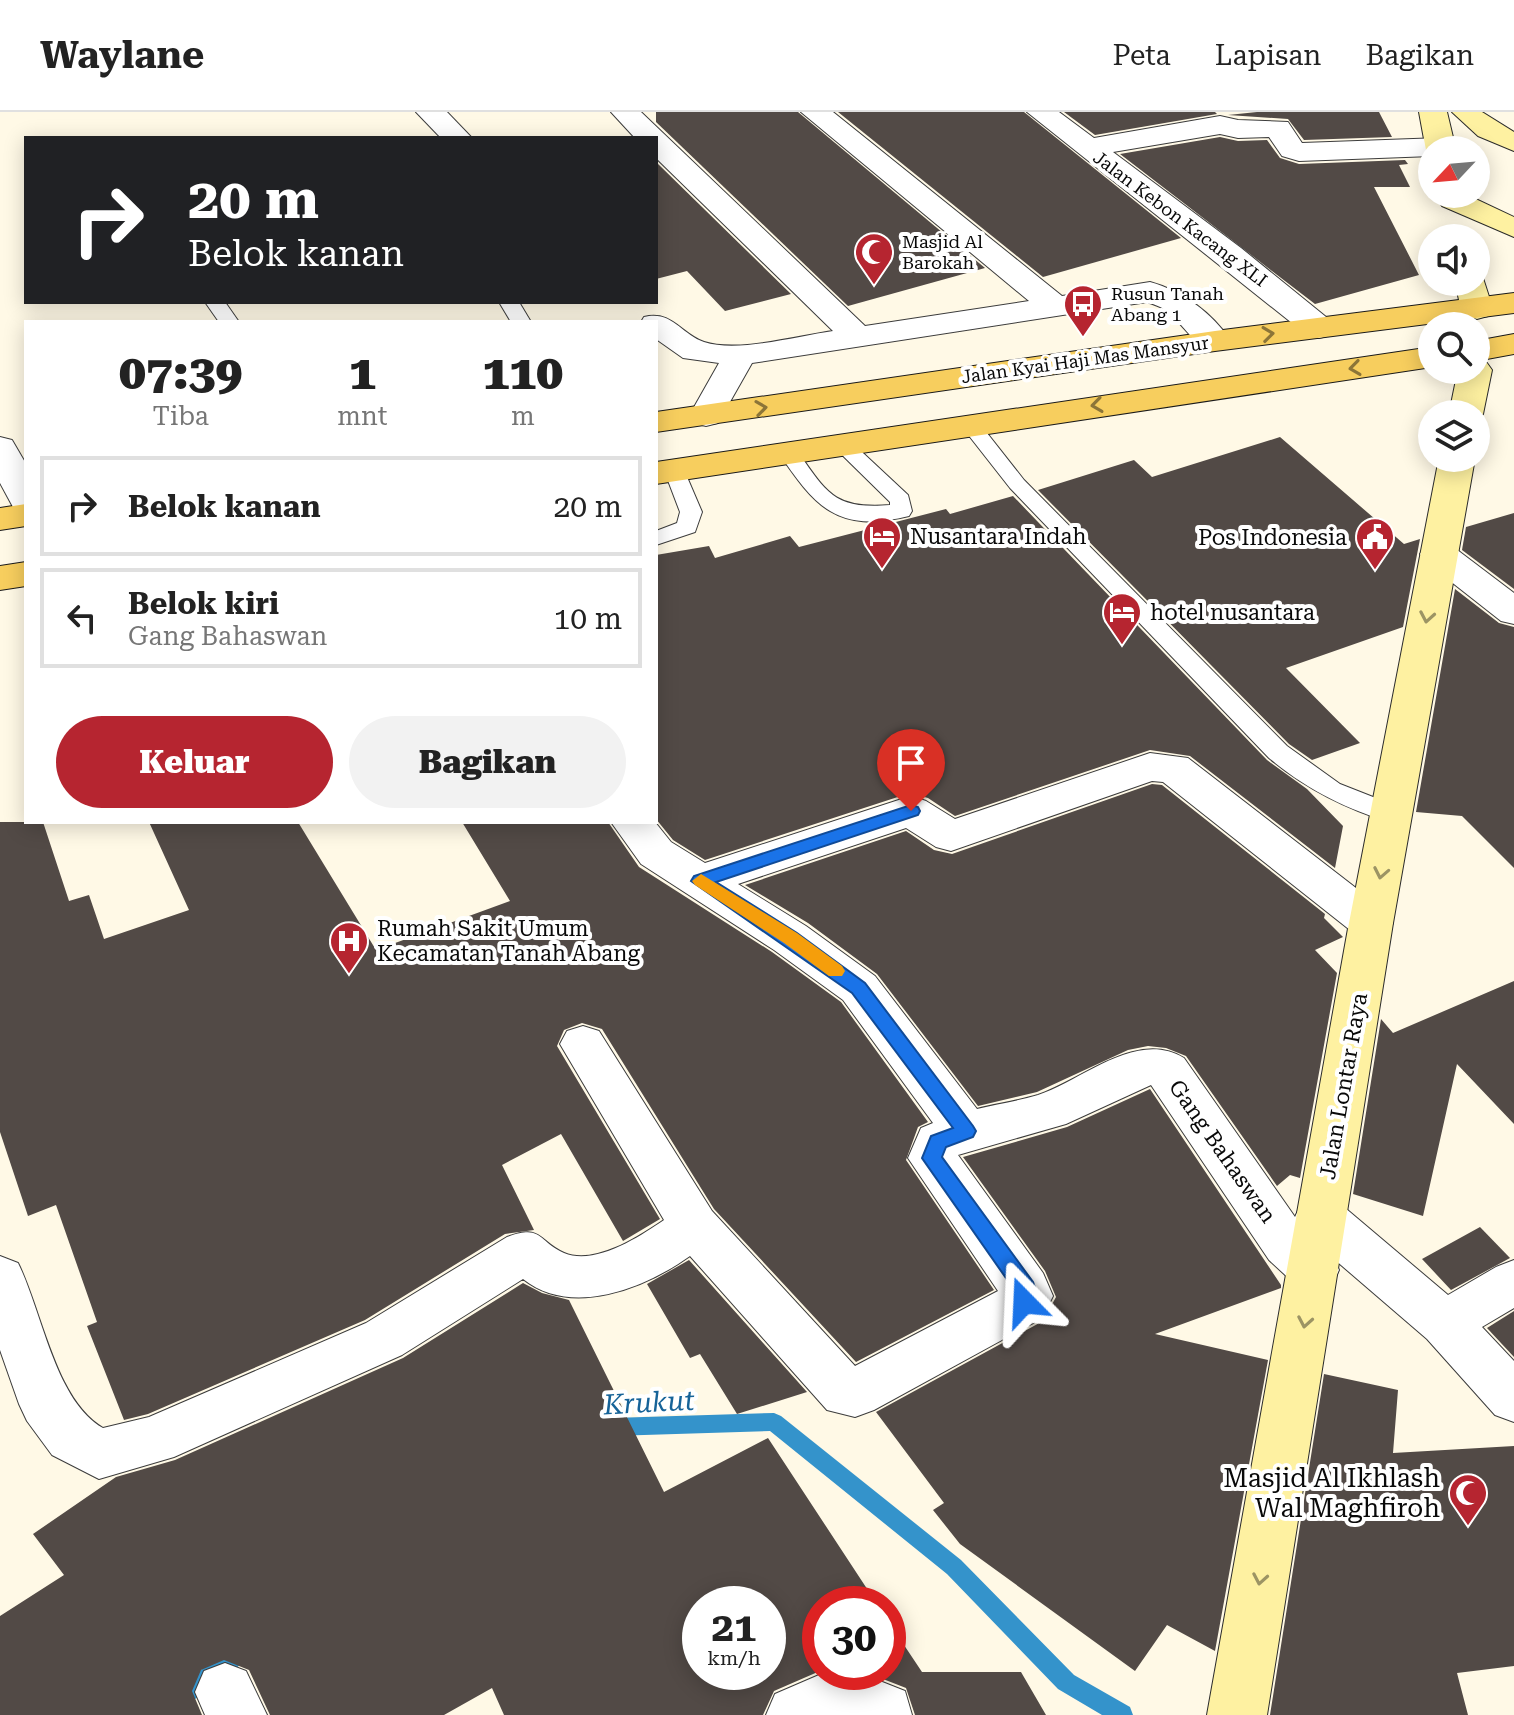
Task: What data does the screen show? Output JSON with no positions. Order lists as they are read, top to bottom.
{
  "streets": {
    "main road": ["Jalan Kyai Haji Mas Mansyur"],
    "street": ["Jalan Kebon Kacang XLI", "Jalan Lontar Raya", "Gang Bahaswan"]
  },
  "crossings": [
    ["Jalan Kebon Kacang XLI", "Jalan Kyai Haji Mas Mansyur"],
    ["Jalan Lontar Raya", "Gang Bahaswan"]
  ],
  "one_way": ["Jalan Lontar Raya"],
  "water": ["Krukut"],
  "places": {
    "mosque": ["Masjid Al Barokah", "Masjid Al Ikhlash Wal Maghfiroh"],
    "bus stop": ["Rusun Tanah Abang 1"],
    "hotel": ["Nusantara Indah", "hotel nusantara"],
    "public building": ["Pos Indonesia"],
    "hospital": ["Rumah Sakit Umum Kecamatan Tanah Abang"]
  },
  "north": "bottom left",
  "page": {
    "header": "Waylane",
    "nav": ["Peta", "Lapisan", "Bagikan"],
    "turn": ["20 m", "Belok kanan"],
    "eta": [
      "07:39",
      "Tiba",
      "1",
      "mnt",
      "110",
      "m"
    ],
    "list": [
      {
        "name": "Belok kanan",
        "value": "20 m"
      },
      {
        "name": "Belok kiri",
        "note": "Gang Bahaswan",
        "value": "10 m"
      }
    ],
    "buttons": ["Keluar", "Bagikan"],
    "speed": "21 km/h",
    "limit": "30"
  }
}
